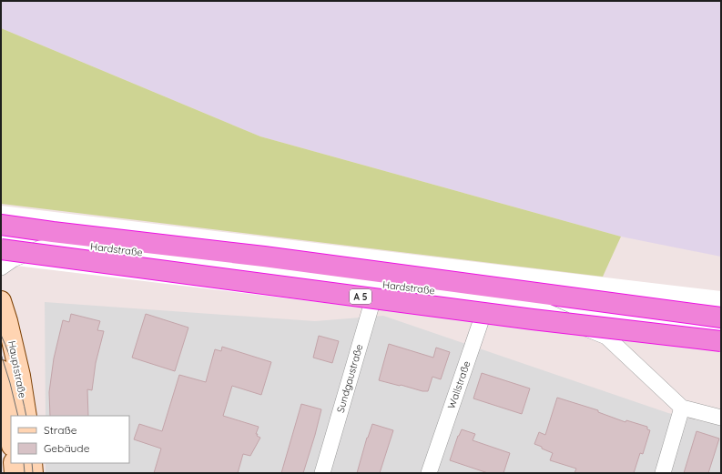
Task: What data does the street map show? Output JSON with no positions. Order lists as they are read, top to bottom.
{
  "streets": {
    "highway": ["A 5"],
    "main road": ["Hauptstraße"],
    "street": ["Hardstraße", "Sundgaustraße", "Wallstraße"]
  },
  "crossings": [
    ["Hardstraße", "Sundgaustraße"],
    ["Hardstraße", "Wallstraße"]
  ],
  "legend": ["Straße", "Gebäude"]
}
